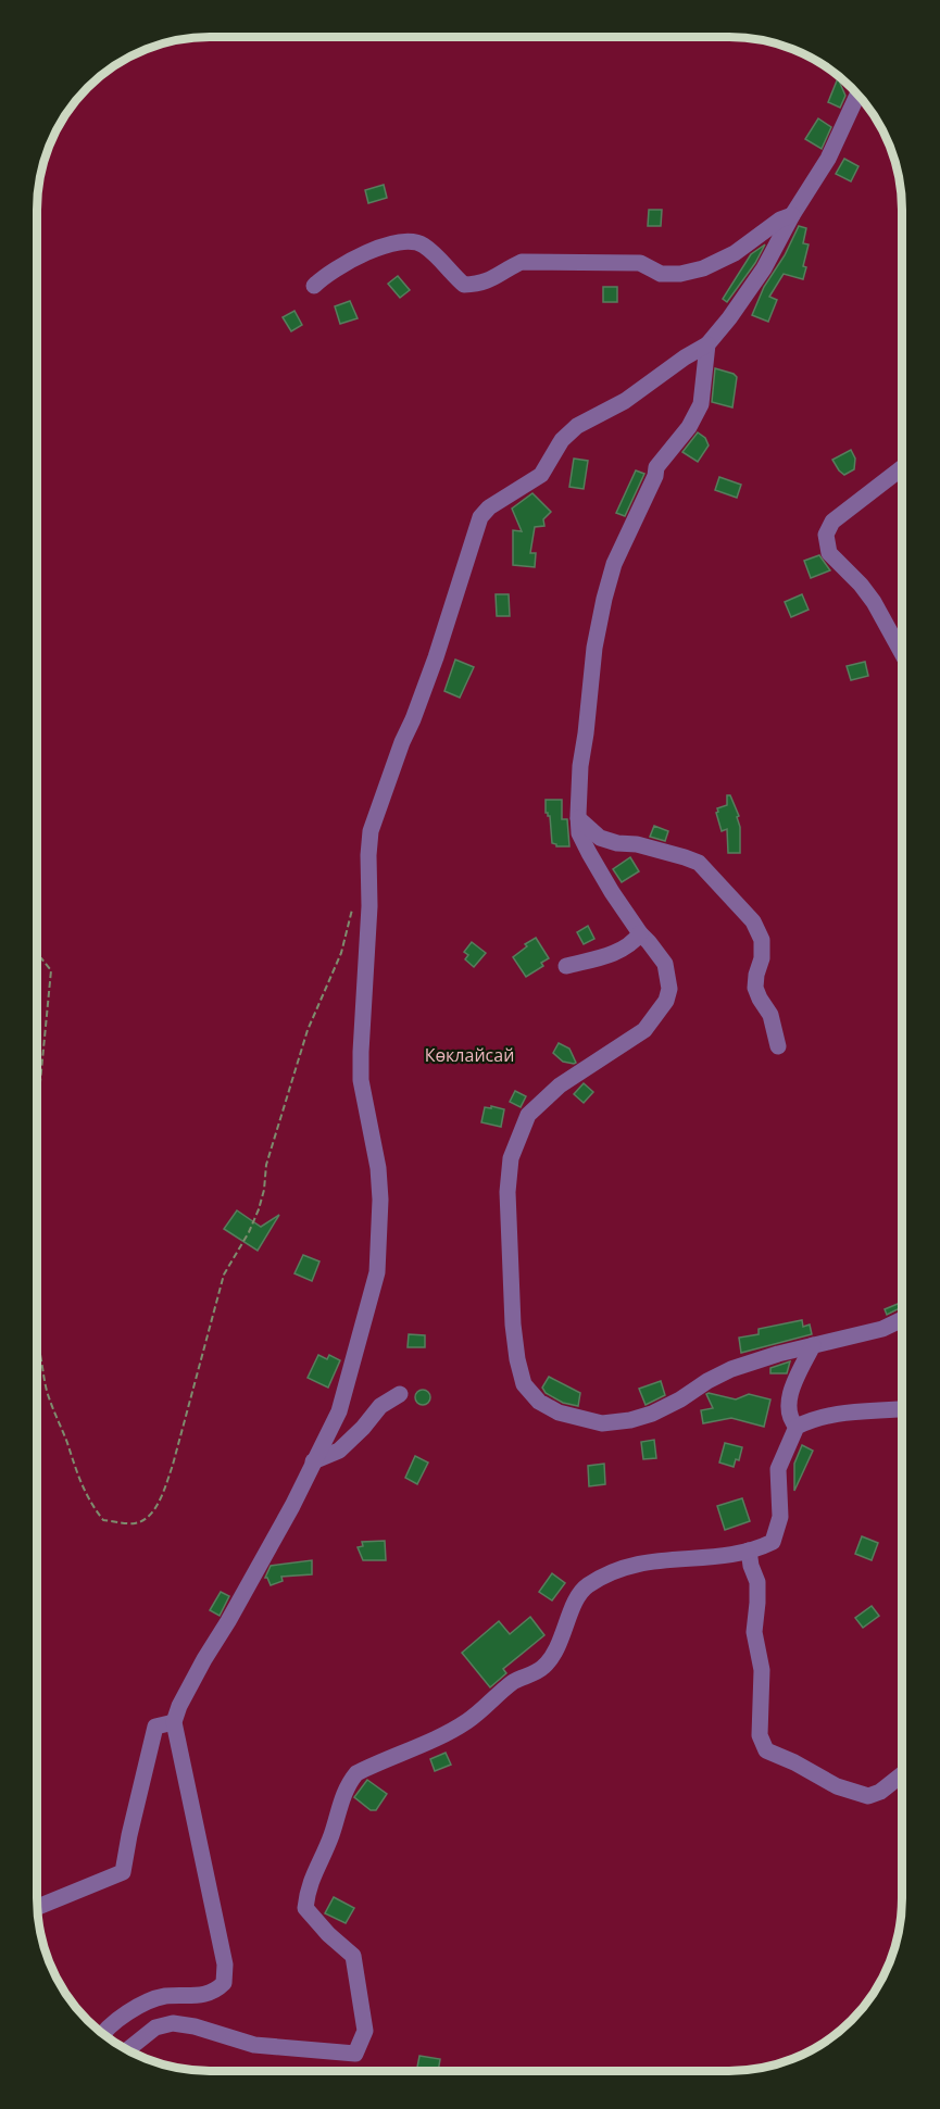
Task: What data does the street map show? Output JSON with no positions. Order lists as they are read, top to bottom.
{
  "parks": ["Көклайсай"]
}
